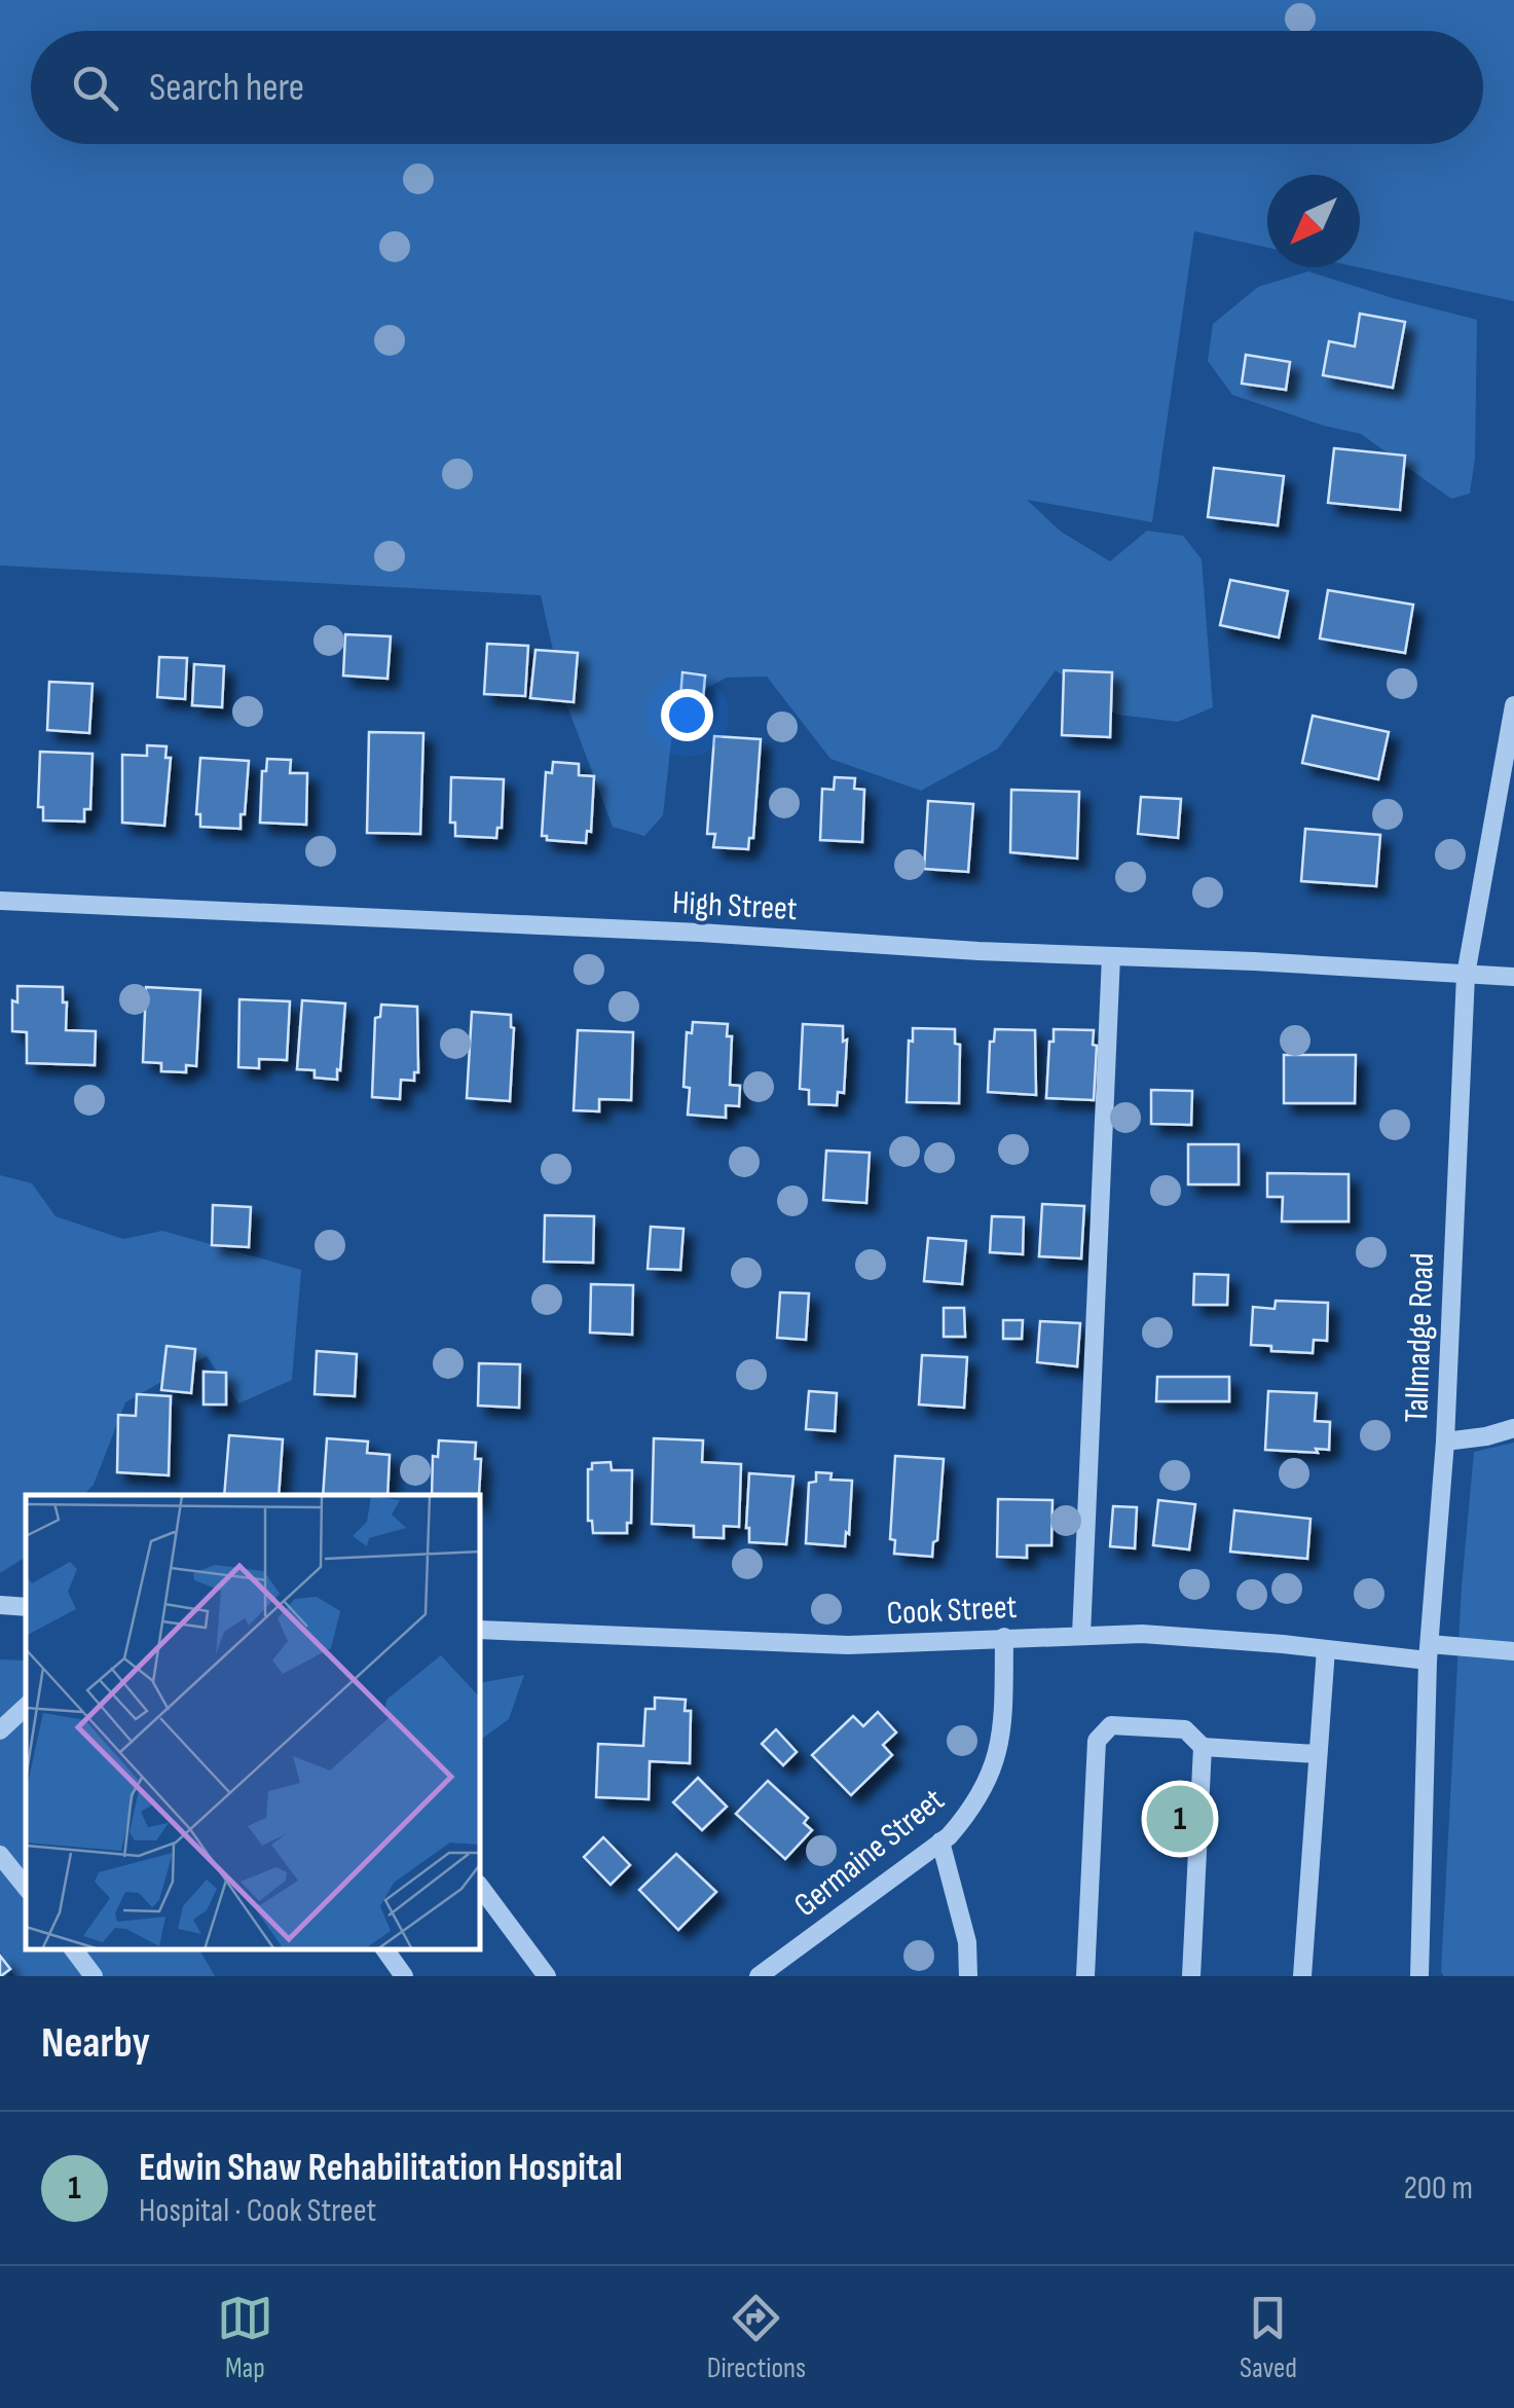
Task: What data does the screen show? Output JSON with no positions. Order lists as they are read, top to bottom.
{
  "streets": {
    "street": [
      "High Street",
      "Tallmadge Road",
      "Cook Street",
      "Germaine Street"
    ]
  },
  "crossings": [
    ["High Street", "Tallmadge Road"],
    ["Tallmadge Road", "Cook Street"],
    ["Cook Street", "Germaine Street"]
  ],
  "north": "bottom left",
  "page": {
    "search": "Search here",
    "pins": "1",
    "heading": "Nearby",
    "list": [
      {
        "mark": "1",
        "name": "Edwin Shaw Rehabilitation Hospital",
        "note": "Hospital · Cook Street",
        "value": "200 m"
      }
    ],
    "nav": ["Map", "Directions", "Saved"]
  }
}
